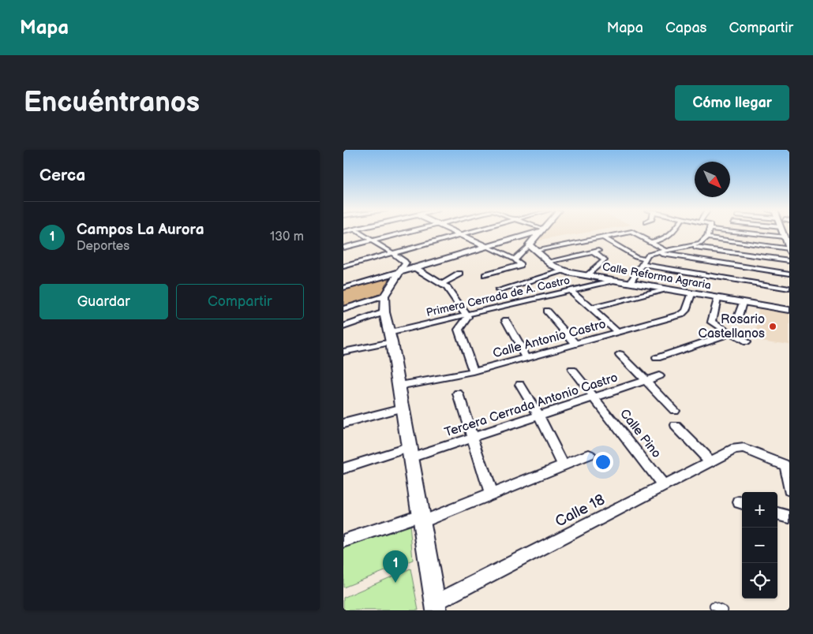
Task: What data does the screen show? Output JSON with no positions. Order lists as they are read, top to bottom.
{
  "streets": {
    "main road": ["Calle Reforma Agraria"],
    "street": [
      "Primera Cerrada de A. Castro",
      "Calle Antonio Castro",
      "Tercera Cerrada Antonio Castro",
      "Calle Pino",
      "Calle 18"
    ]
  },
  "crossings": [
    ["Calle Reforma Agraria", "Primera Cerrada de A. Castro"],
    ["Calle Reforma Agraria", "Calle Antonio Castro"],
    ["Tercera Cerrada Antonio Castro", "Calle Pino"],
    ["Calle Pino", "Calle 18"]
  ],
  "places": ["Rosario Castellanos"],
  "north": "bottom right",
  "page": {
    "header": "Mapa",
    "nav": ["Mapa", "Capas", "Compartir"],
    "buttons": [
      "Cómo llegar",
      ["Guardar", "Compartir"]
    ],
    "title": "Encuéntranos",
    "heading": "Cerca",
    "list": [
      {
        "mark": "1",
        "name": "Campos La Aurora",
        "note": "Deportes",
        "value": "130 m"
      }
    ],
    "map_buttons": ["+", "−"],
    "pins": "1"
  }
}
